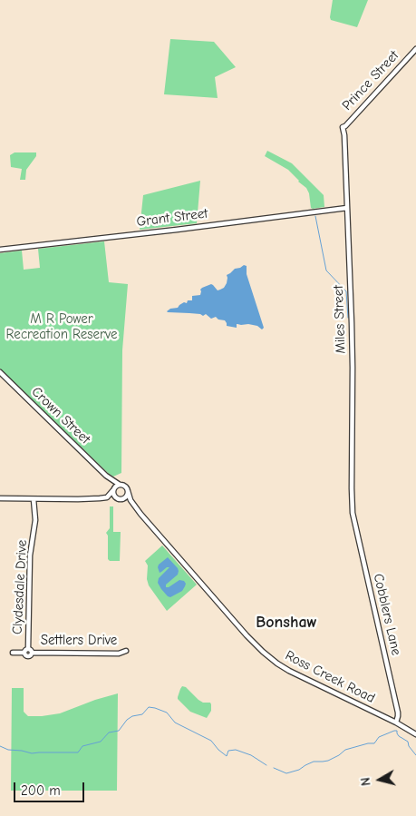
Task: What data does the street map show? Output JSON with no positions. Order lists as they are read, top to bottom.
{
  "streets": {
    "street": [
      "Prince Street",
      "Grant Street",
      "Miles Street",
      "Crown Street",
      "Clydesdale Drive",
      "Cobblers Lane",
      "Settlers Drive",
      "Ross Creek Road"
    ]
  },
  "crossings": [
    ["Prince Street", "Miles Street"],
    ["Grant Street", "Miles Street"],
    ["Miles Street", "Cobblers Lane"],
    ["Clydesdale Drive", "Settlers Drive"],
    ["Cobblers Lane", "Ross Creek Road"]
  ],
  "districts": ["Bonshaw"],
  "parks": ["M R Power Recreation Reserve"],
  "scale_bar": "200 m",
  "north": "left"
}
